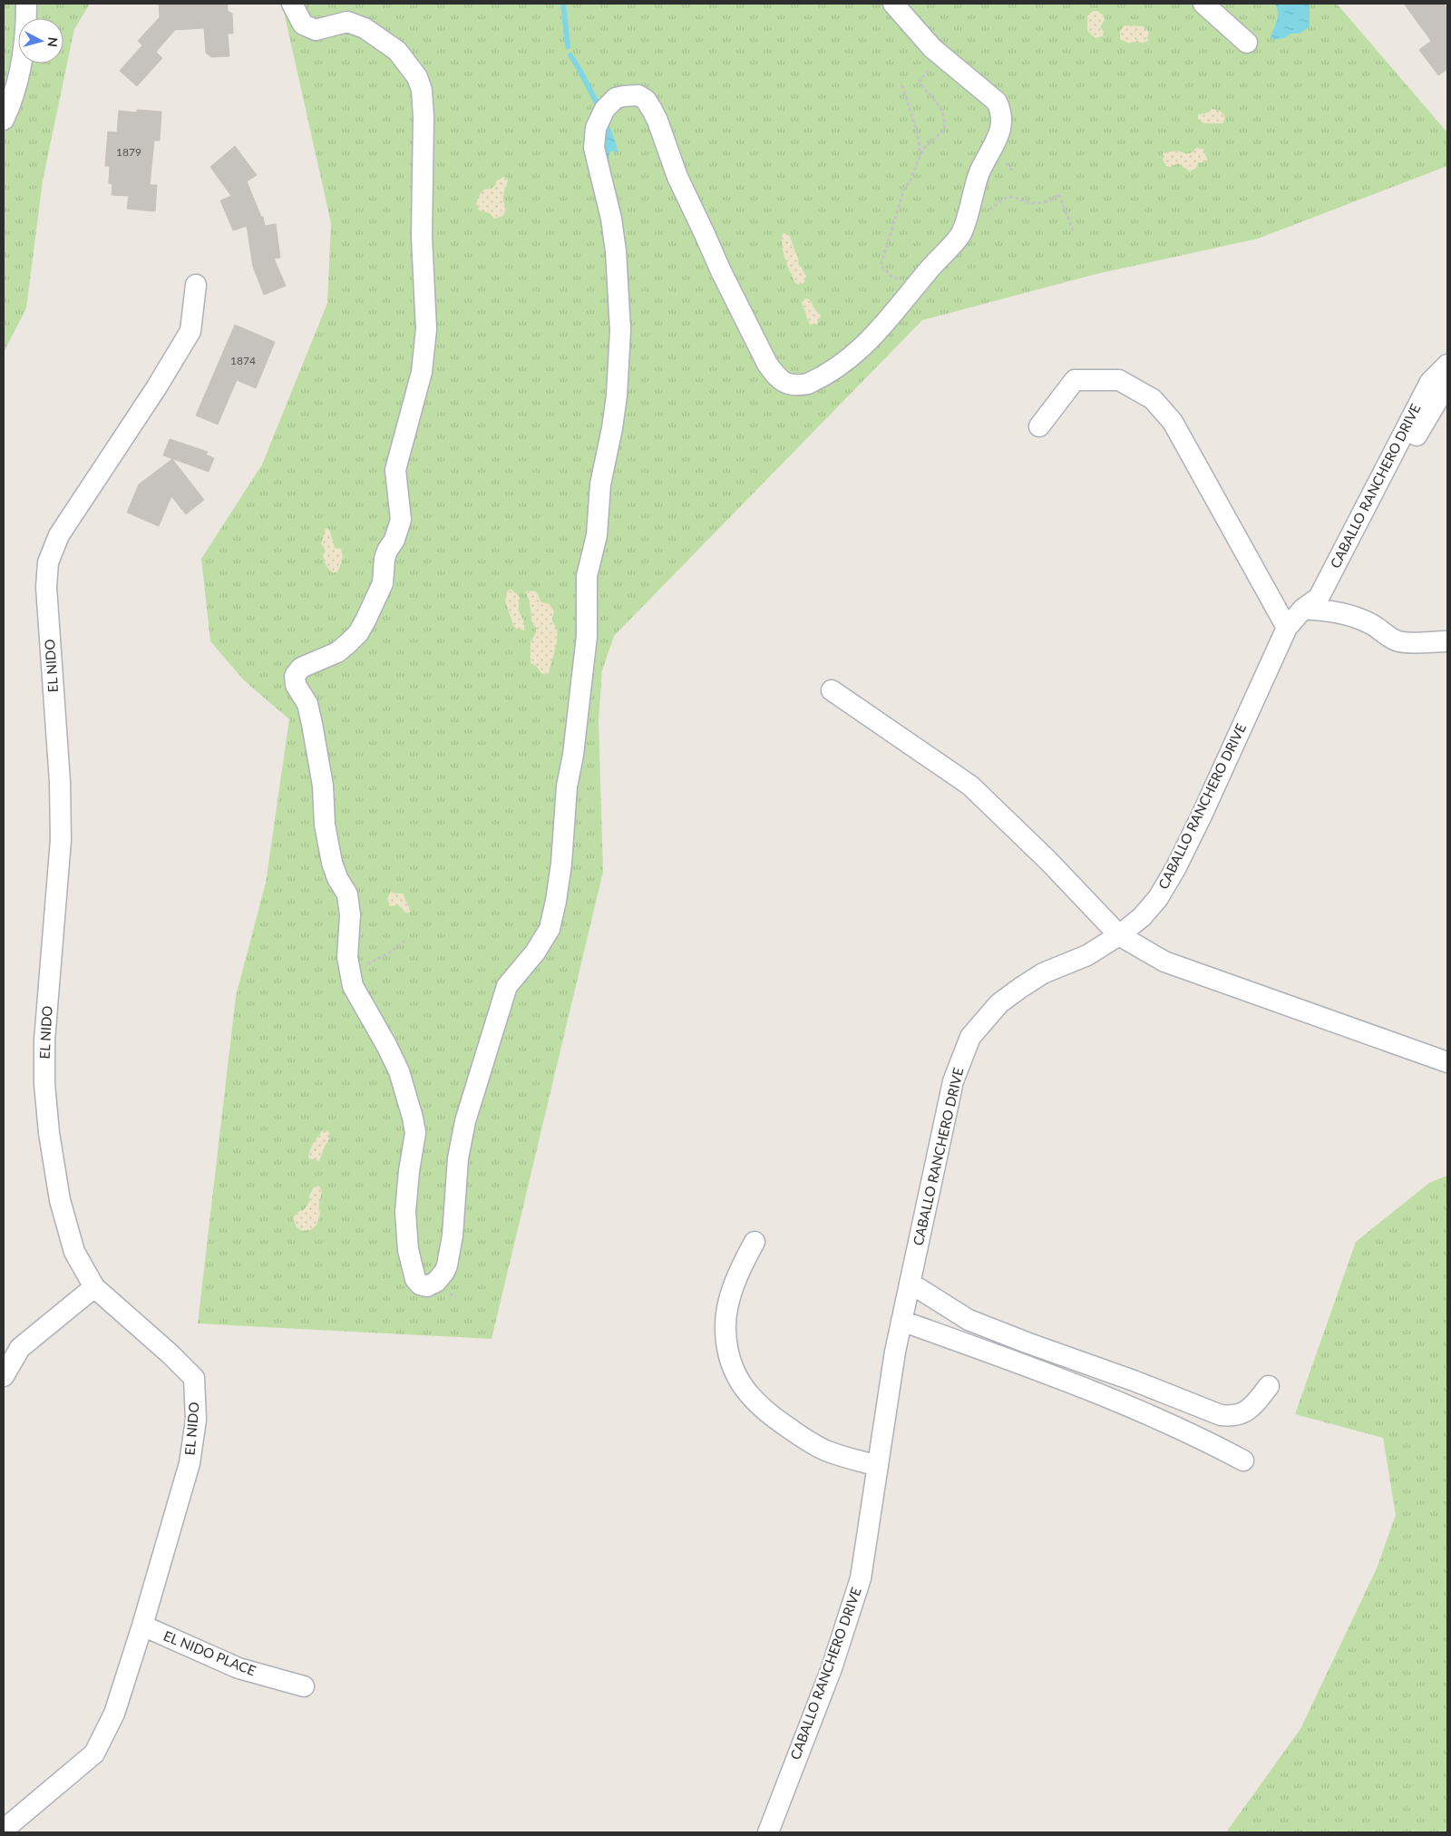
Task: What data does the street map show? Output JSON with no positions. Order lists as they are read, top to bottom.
{
  "streets": {
    "street": ["CABALLO RANCHERO DRIVE", "EL NIDO", "EL NIDO PLACE"]
  },
  "crossings": [
    ["EL NIDO", "EL NIDO PLACE"]
  ],
  "house_numbers": ["1879", "1874"],
  "north": "right"
}
